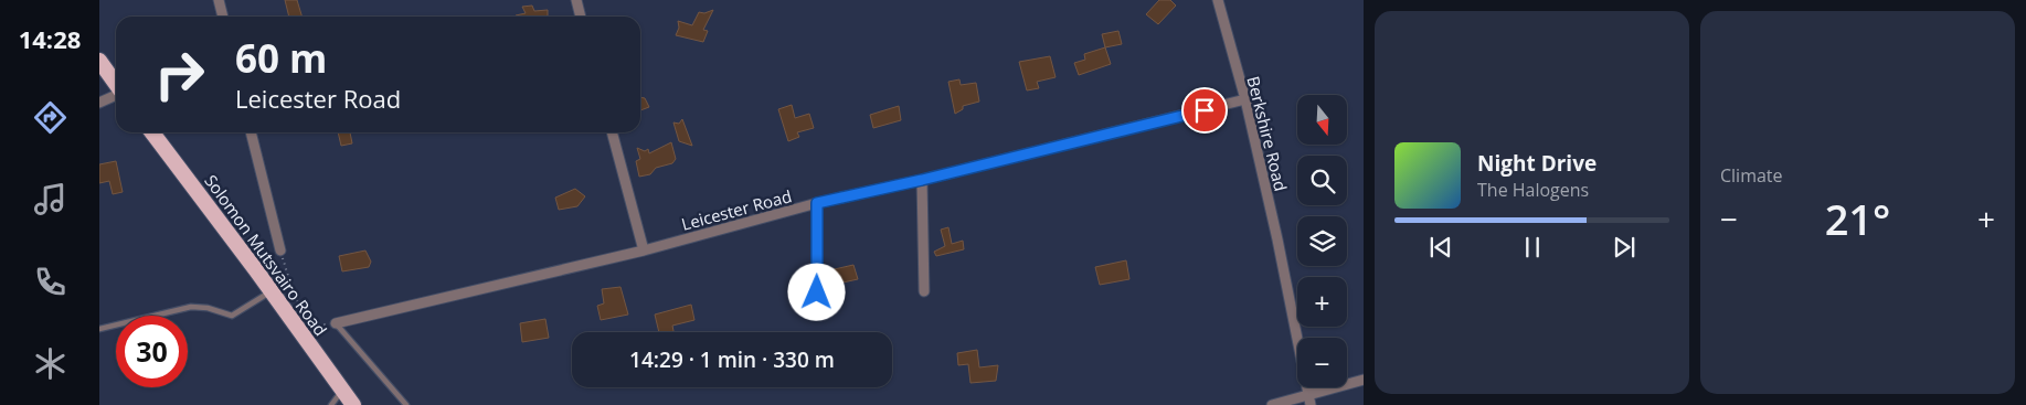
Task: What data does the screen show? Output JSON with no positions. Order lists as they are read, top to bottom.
{
  "streets": {
    "highway": ["Solomon Mutsvairo Road"],
    "street": ["Berkshire Road", "Leicester Road"]
  },
  "crossings": [
    ["Berkshire Road", "Leicester Road"]
  ],
  "north": "bottom",
  "page": {
    "tabs": "14:28",
    "tile": "Climate",
    "turn": ["60 m", "Leicester Road"],
    "map_buttons": ["+", "−"],
    "song": ["Night Drive", "The Halogens"],
    "heat": ["−", "21°", "+"],
    "limit": "30",
    "trip": "14:29 · 1 min · 330 m"
  }
}
